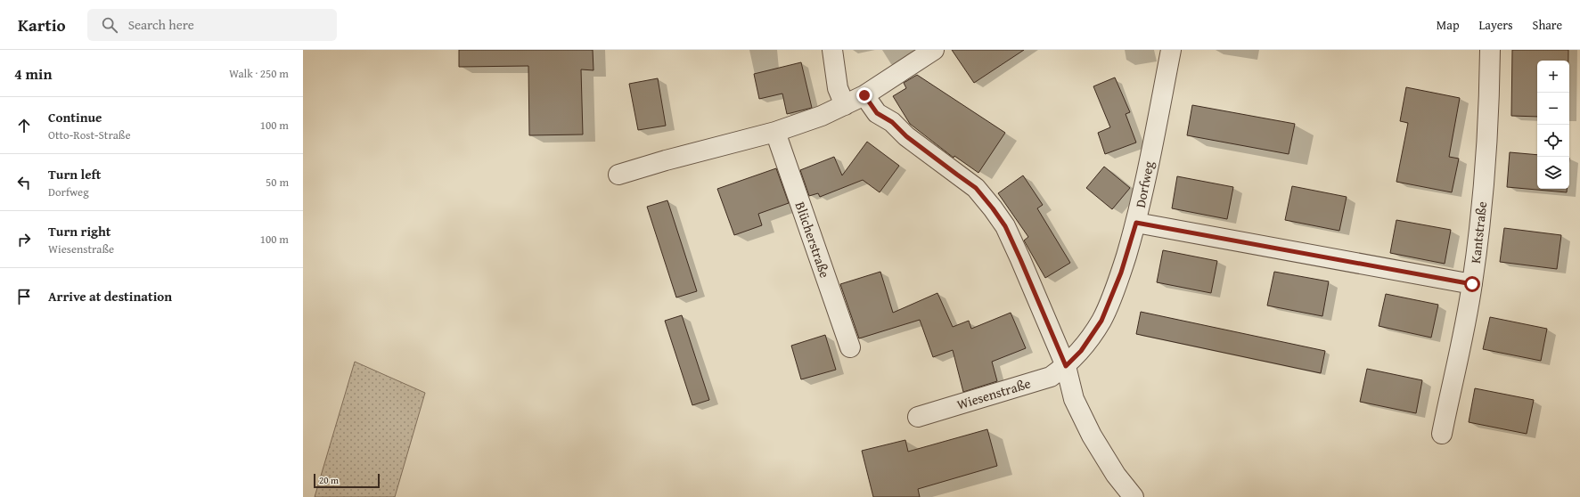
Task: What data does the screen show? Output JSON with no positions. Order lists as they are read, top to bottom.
{
  "streets": {
    "street": [
      "Dorfweg",
      "Kantstraße",
      "Blücherstraße",
      "Wiesenstraße"
    ]
  },
  "crossings": [
    ["Dorfweg", "Wiesenstraße"]
  ],
  "scale_bar": "20 m",
  "page": {
    "header": "Kartio",
    "search": "Search here",
    "nav": ["Map", "Layers", "Share"],
    "heading": ["4 min", "Walk · 250 m"],
    "map_buttons": ["+", "−"],
    "list": [
      ["Continue", "Otto-Rost-Straße", "100 m"],
      ["Turn left", "Dorfweg", "50 m"],
      ["Turn right", "Wiesenstraße", "100 m"],
      "Arrive at destination"
    ],
    "scale": "20 m"
  }
}
